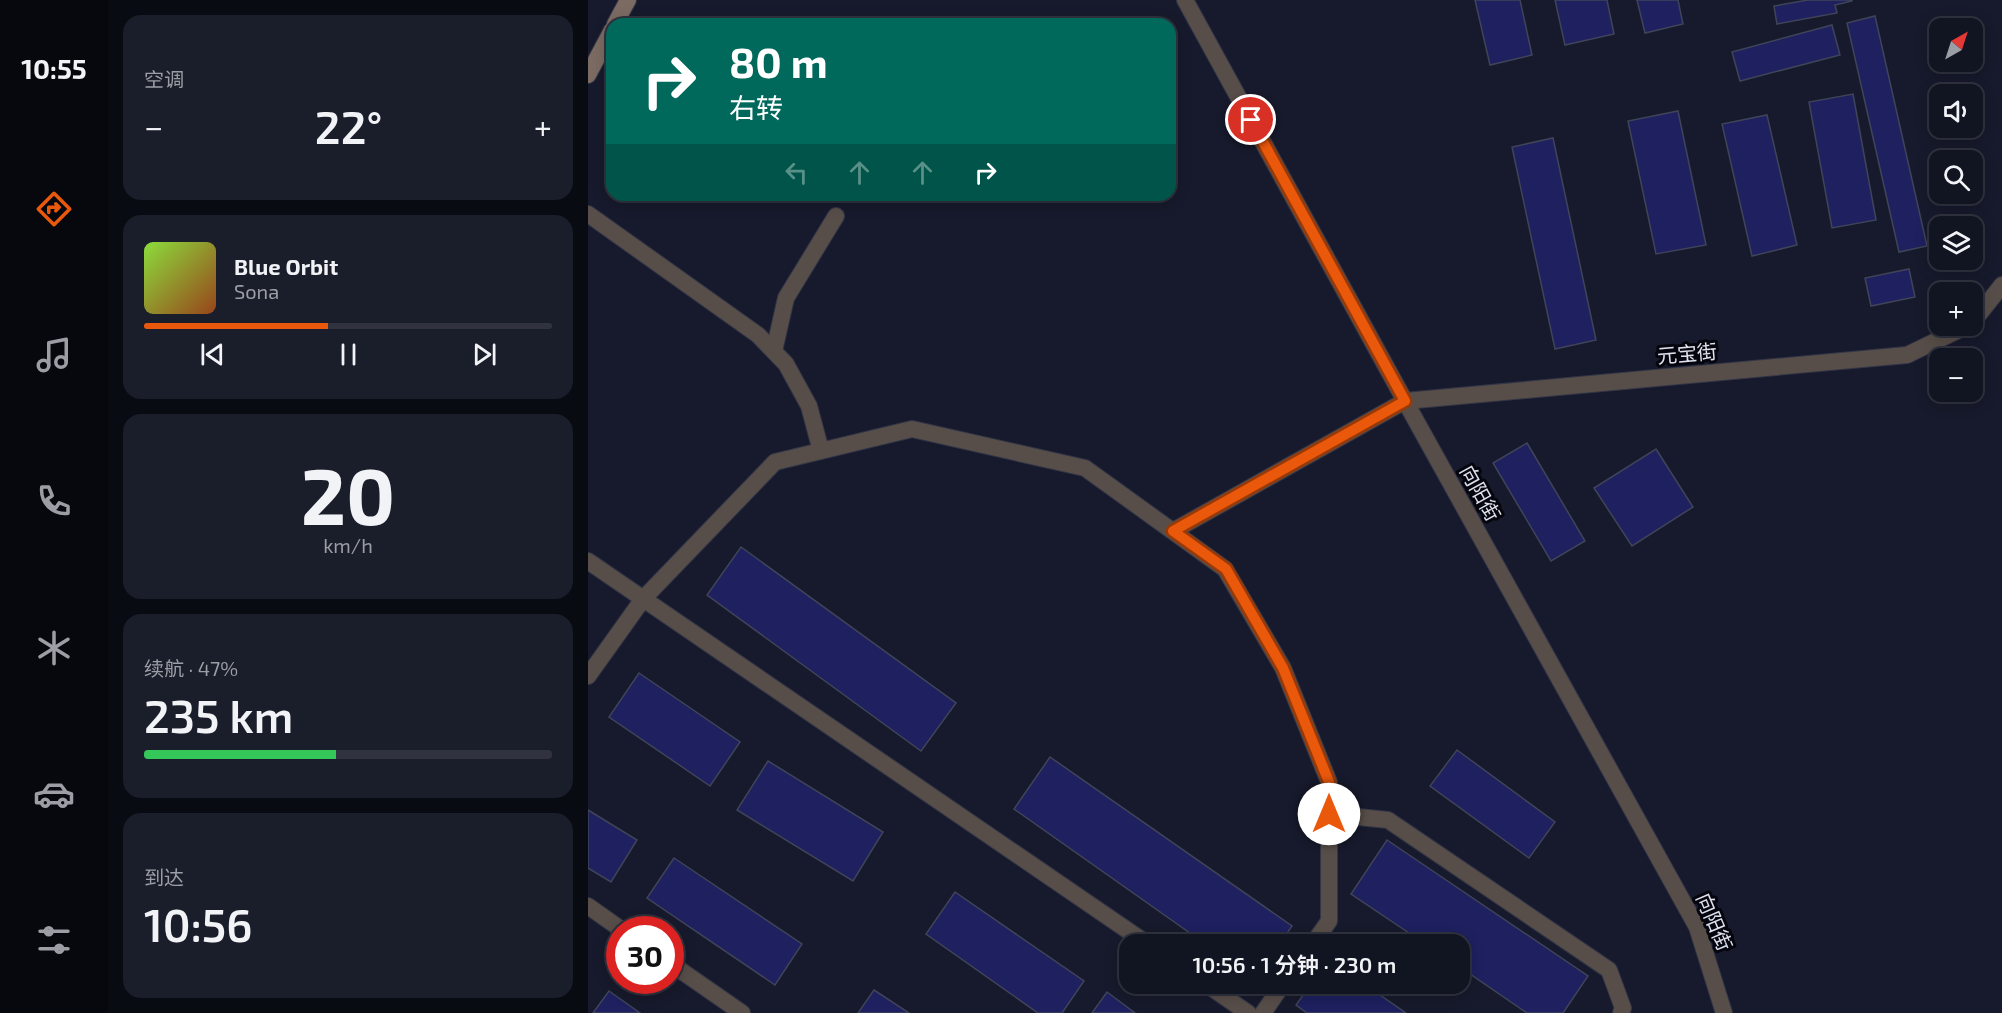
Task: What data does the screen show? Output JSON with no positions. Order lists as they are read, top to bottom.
{
  "streets": {
    "street": ["元宝街", "向阳街"]
  },
  "crossings": [
    ["元宝街", "向阳街"]
  ],
  "north": "top right",
  "page": {
    "tabs": "10:55",
    "tile": [
      "空调",
      ["20", "km/h"],
      ["续航 · 47%", "235 km"],
      ["到达", "10:56"]
    ],
    "map_buttons": ["+", "−"],
    "turn": ["80 m", "右转"],
    "heat": ["−", "22°", "+"],
    "song": ["Blue Orbit", "Sona"],
    "limit": "30",
    "trip": "10:56 · 1 分钟 · 230 m"
  }
}
